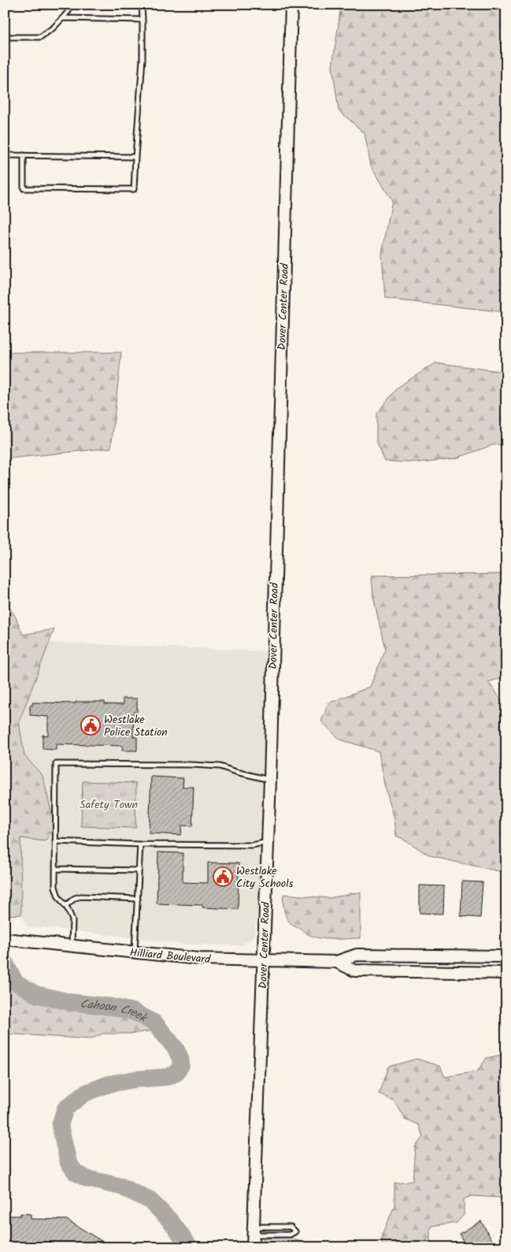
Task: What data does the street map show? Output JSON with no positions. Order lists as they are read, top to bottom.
{
  "streets": {
    "street": ["Dover Center Road", "Hilliard Boulevard"]
  },
  "crossings": [
    ["Dover Center Road", "Hilliard Boulevard"]
  ],
  "water": ["Cahoon Creek"],
  "parks": ["Safety Town"],
  "places": {
    "public building": ["Westlake Police Station", "Westlake City Schools"]
  }
}
